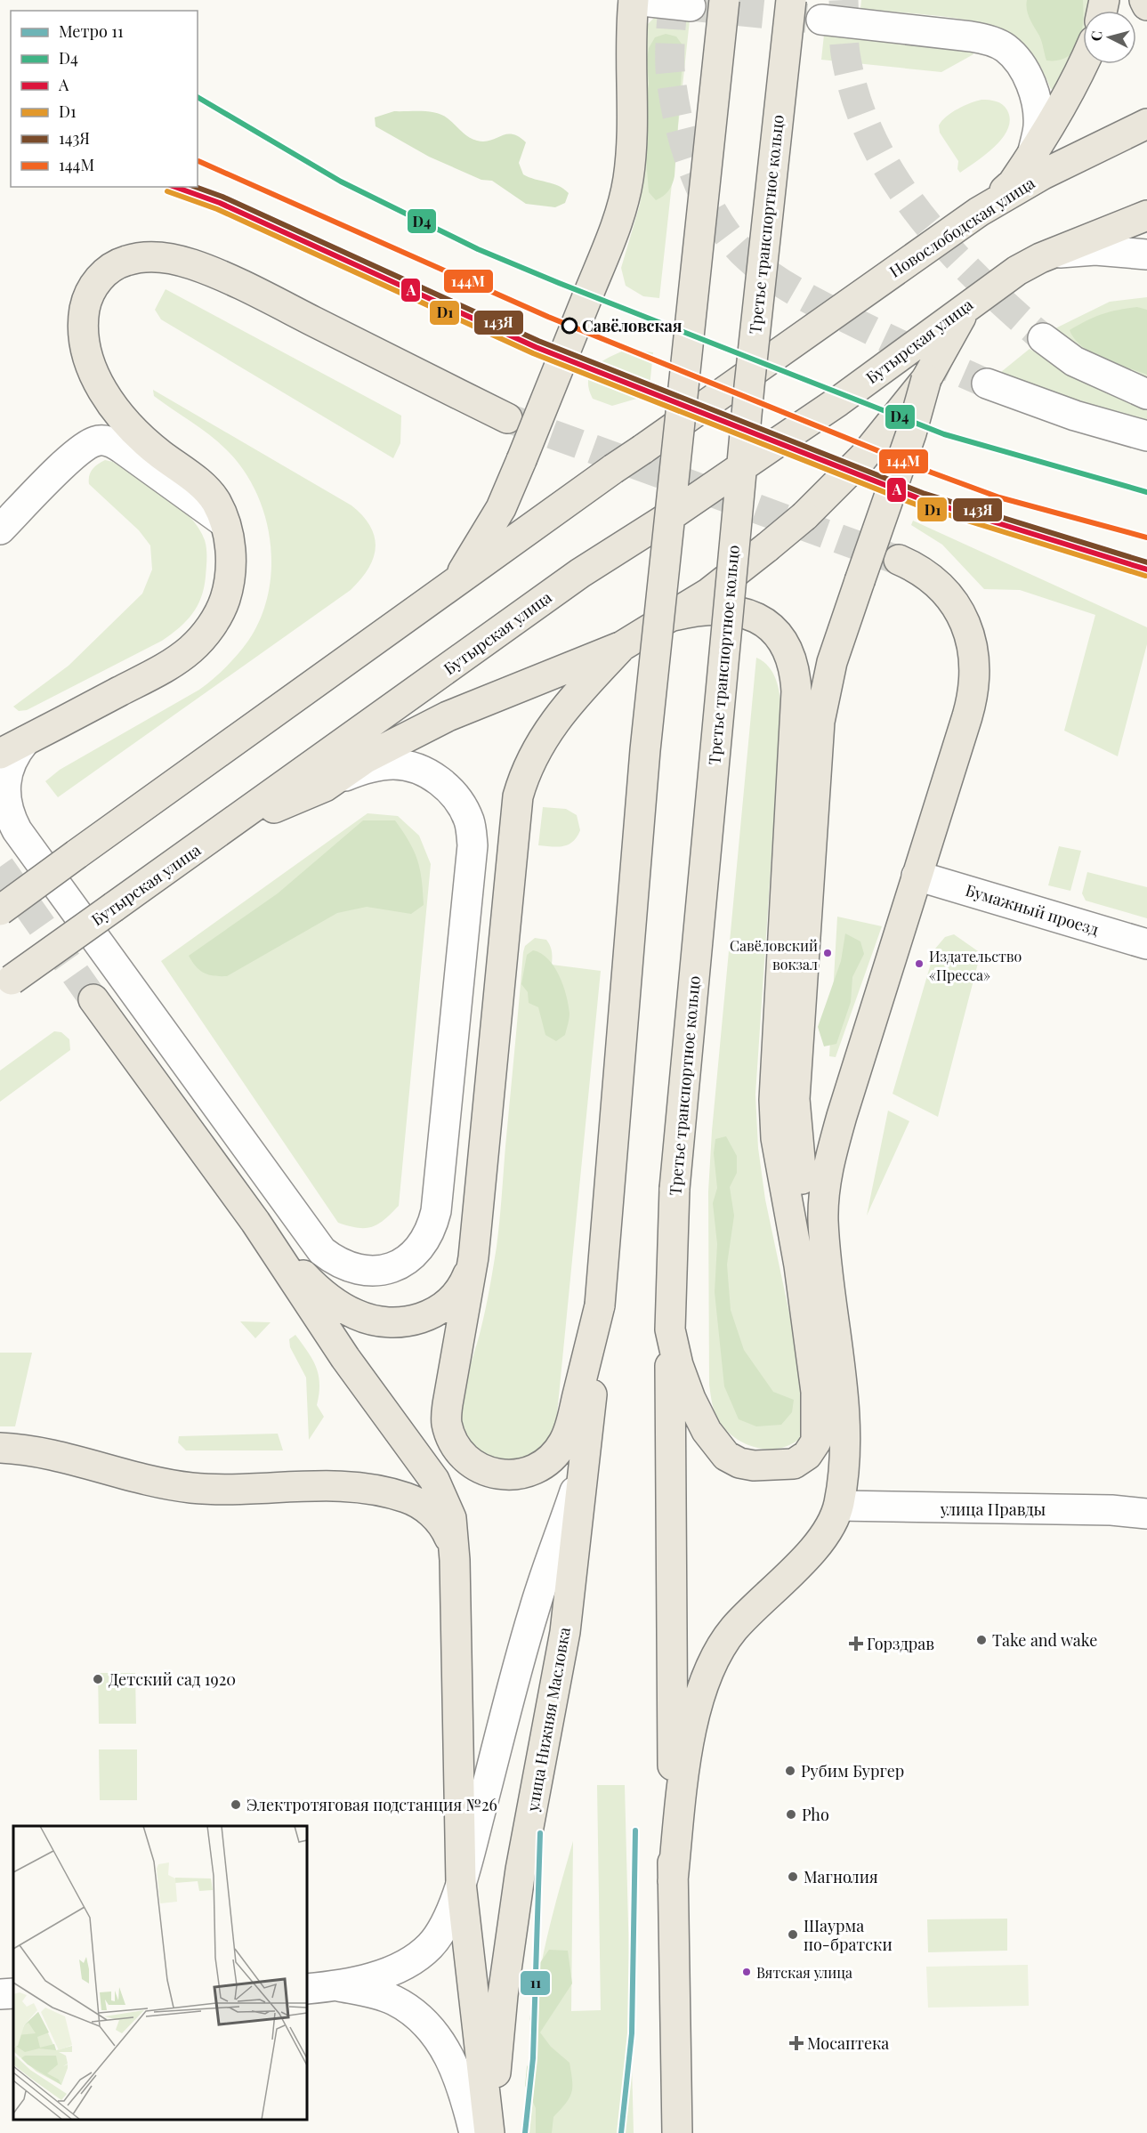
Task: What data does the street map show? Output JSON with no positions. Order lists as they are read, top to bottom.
{
  "streets": {
    "main road": [
      "Третье транспортное кольцо",
      "Новослободская улица",
      "Бутырская улица",
      "улица Нижняя Масловка"
    ],
    "street": ["Бумажный проезд", "улица Правды"]
  },
  "places": {
    "other": [
      "Савёловская",
      "Савёловский вокзал",
      "Издательство «Пресса»",
      "Take and wake",
      "Детский сад 1920",
      "Рубим Бургер",
      "Электротяговая подстанция №26",
      "Pho",
      "Магнолия",
      "Шаурма по-братски",
      "Вятская улица"
    ],
    "health": ["Горздрав", "Мосаптека"]
  },
  "lines": [
    "transit line D4",
    "transit line 144М",
    "transit line A",
    "transit line 143Я",
    "transit line D1",
    "metro line 11"
  ],
  "legend": [
    "Метро 11",
    "D4",
    "A",
    "D1",
    "143Я",
    "144М"
  ],
  "north": "left"
}
